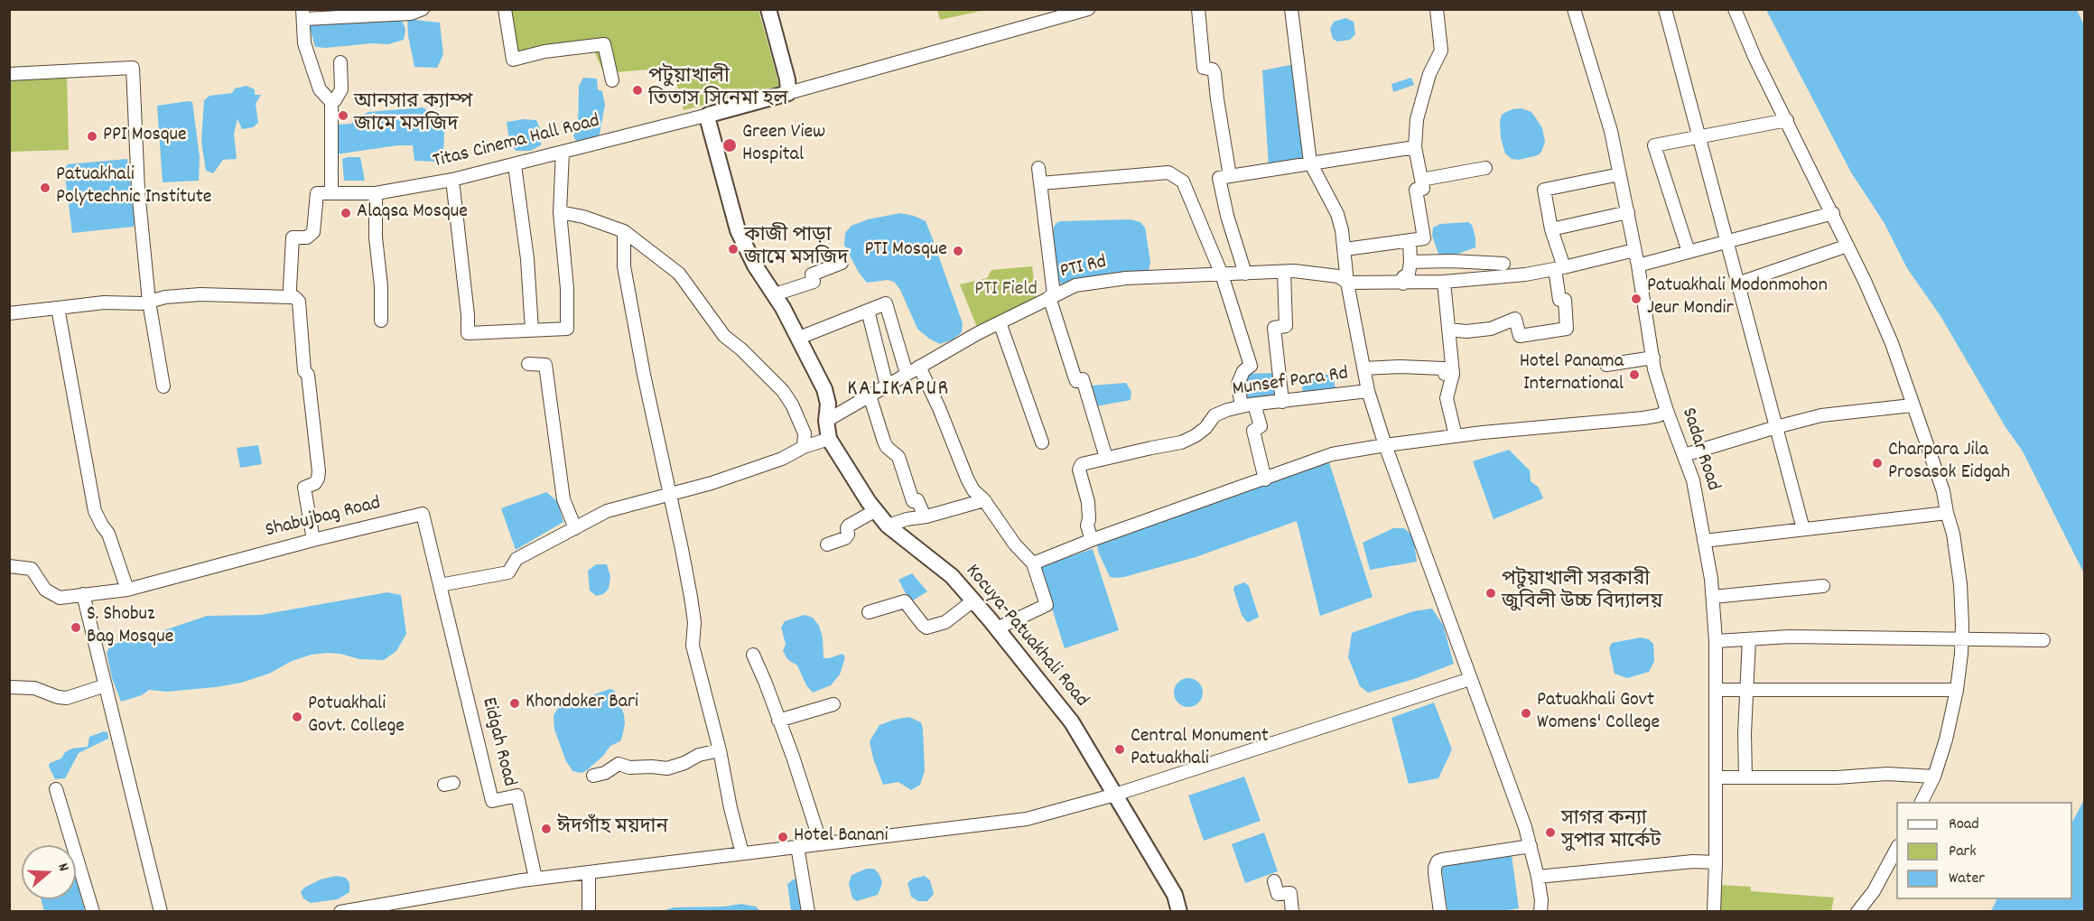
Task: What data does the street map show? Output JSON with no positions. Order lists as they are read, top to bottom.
{
  "streets": {
    "main road": ["Kocuya-Patuakhali Road"],
    "street": [
      "Titas Cinema Hall Road",
      "PTI Rd",
      "Munsef Para Rd",
      "Sadar Road",
      "Shabujbag Road",
      "Eidgah Road"
    ]
  },
  "crossings": [
    ["Titas Cinema Hall Road", "Kocuya-Patuakhali Road"],
    ["PTI Rd", "Kocuya-Patuakhali Road"],
    ["Shabujbag Road", "Eidgah Road"]
  ],
  "districts": ["KALIKAPUR"],
  "parks": ["PTI Field"],
  "places": [
    "পটুয়াখালী তিতাস সিনেমা হল",
    "আনসার ক্যাম্প জামে মসজিদ",
    "PPI Mosque",
    "Green View Hospital",
    "Patuakhali Polytechnic Institute",
    "Alaqsa Mosque",
    "কাজী পাড়া জামে মসজিদ",
    "PTI Mosque",
    "Patuakhali Modonmohon Jeur Mondir",
    "Hotel Panama International",
    "Charpara Jila Prosasok Eidgah",
    "পটুয়াখালী সরকারী জুবিলী উচ্চ বিদ্যালয়",
    "S. Shobuz Bag Mosque",
    "Khondoker Bari",
    "Patuakhali Govt Womens' College",
    "Potuakhali Govt. College",
    "Central Monument Patuakhali",
    "ঈদগাঁহ ময়দান",
    "সাগর কন্যা সুপার মার্কেট",
    "Hotel Banani"
  ],
  "legend": ["Road", "Park", "Water"],
  "north": "right"
}
